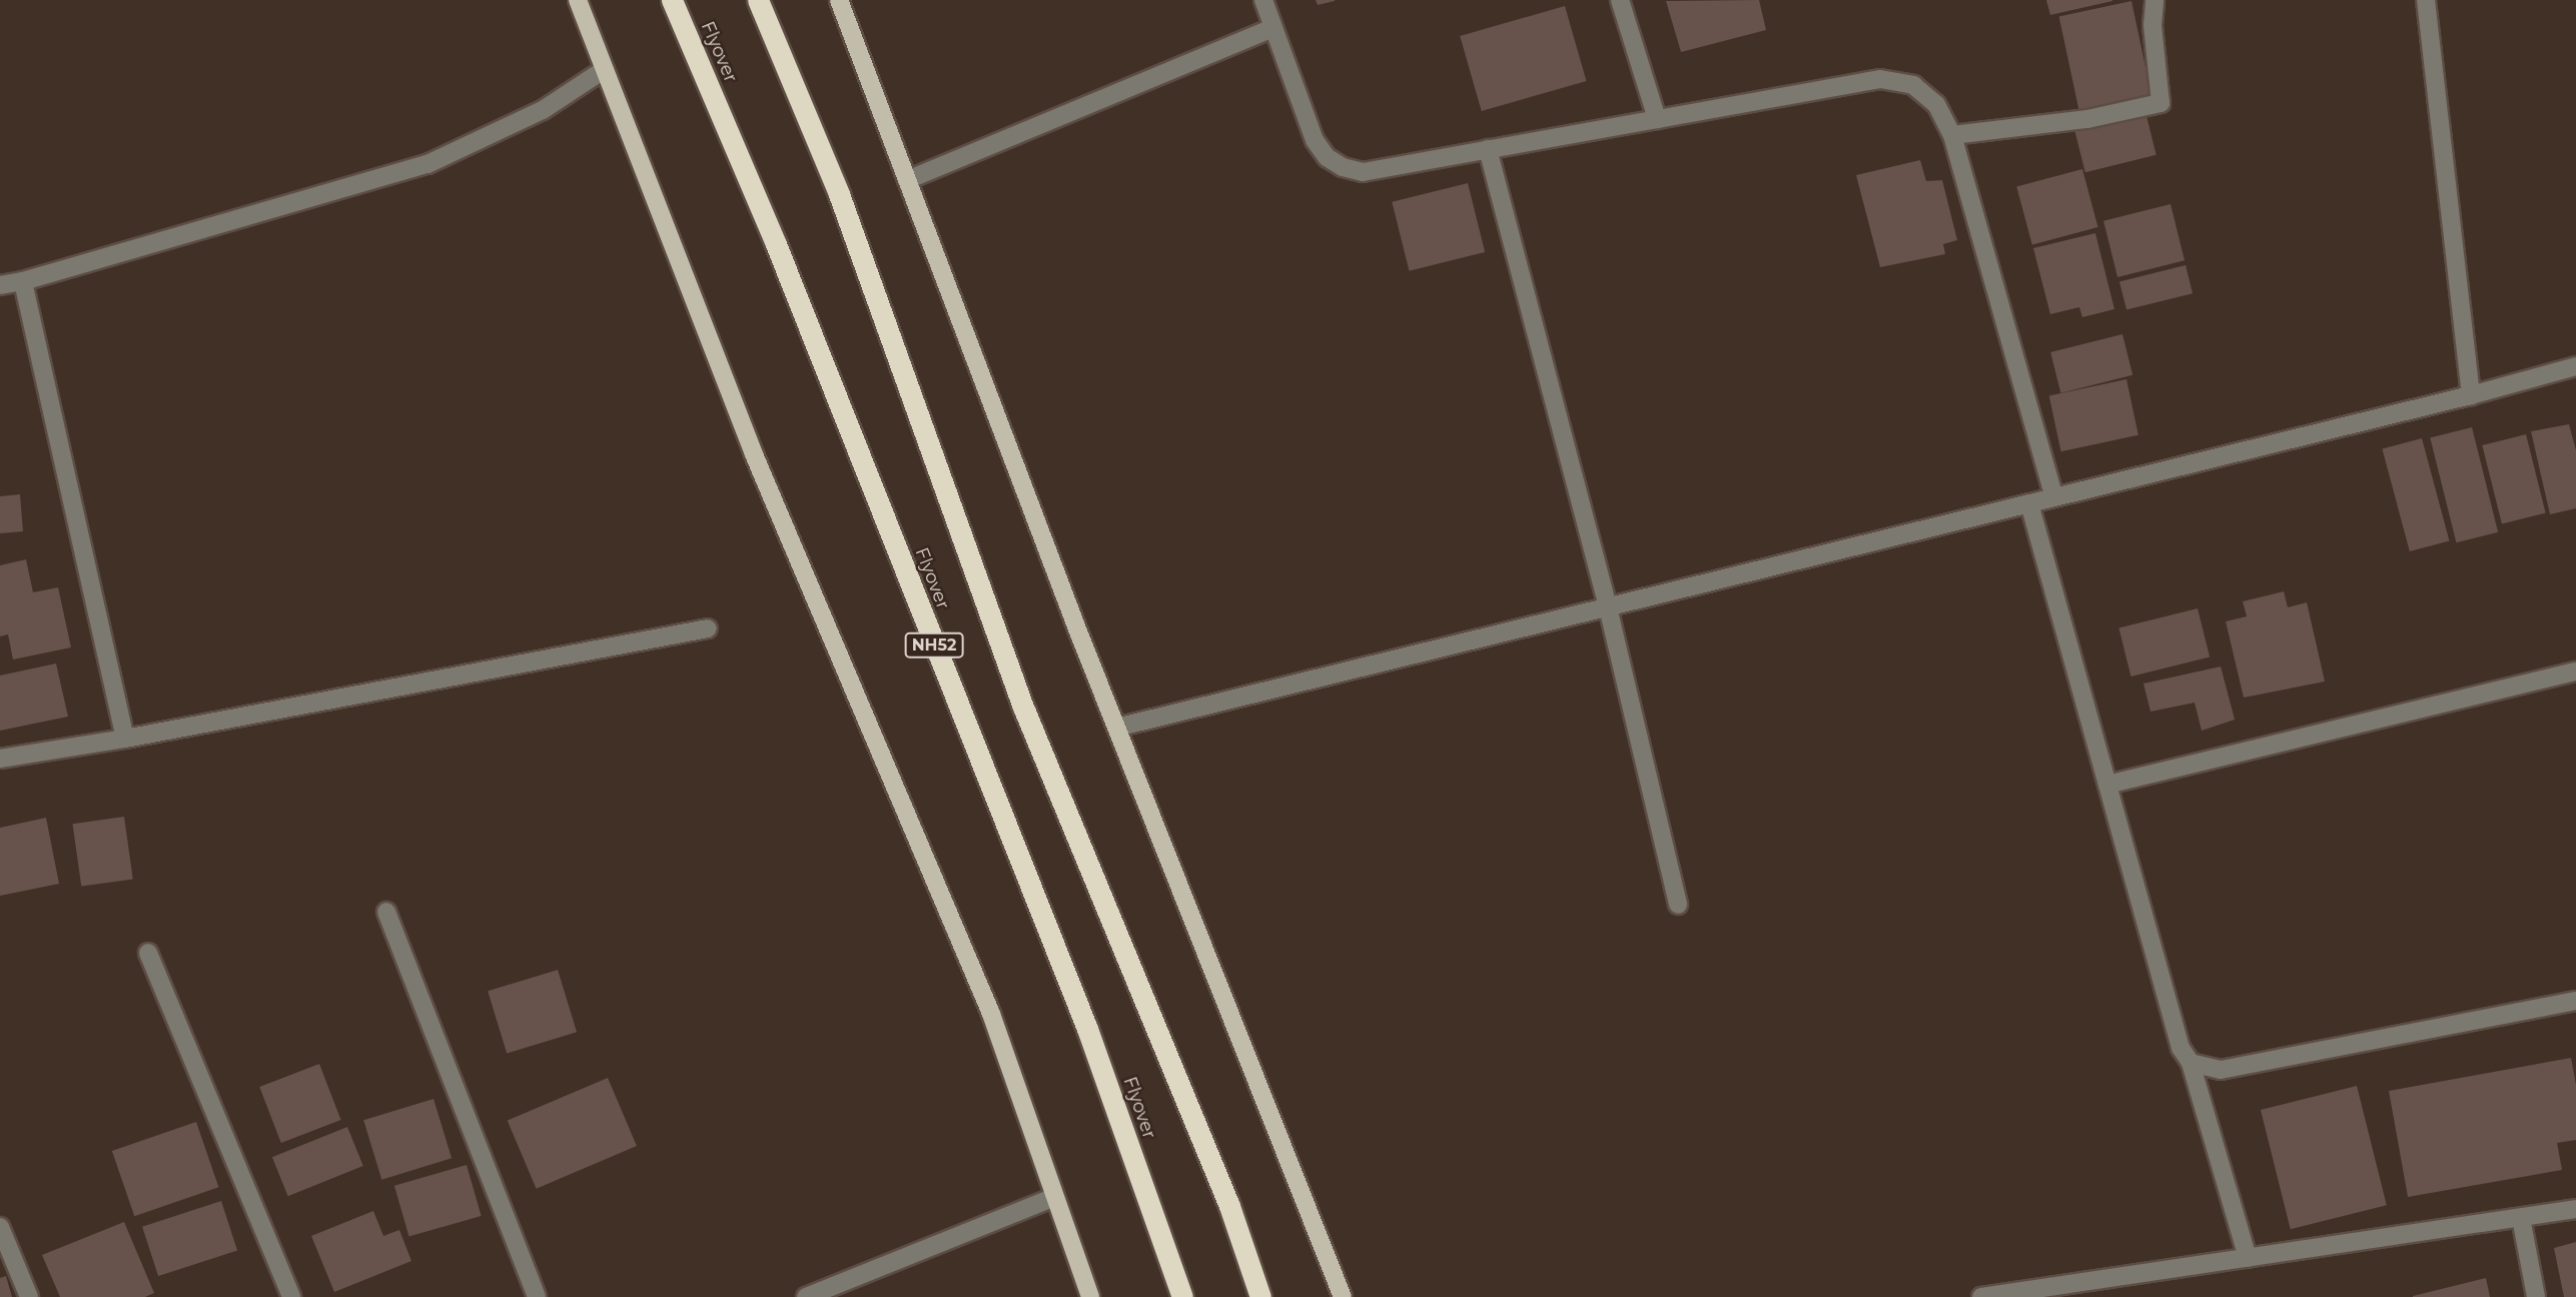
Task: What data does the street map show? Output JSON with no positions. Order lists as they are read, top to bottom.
{
  "streets": {
    "highway": ["Flyover", "NH52"]
  }
}
